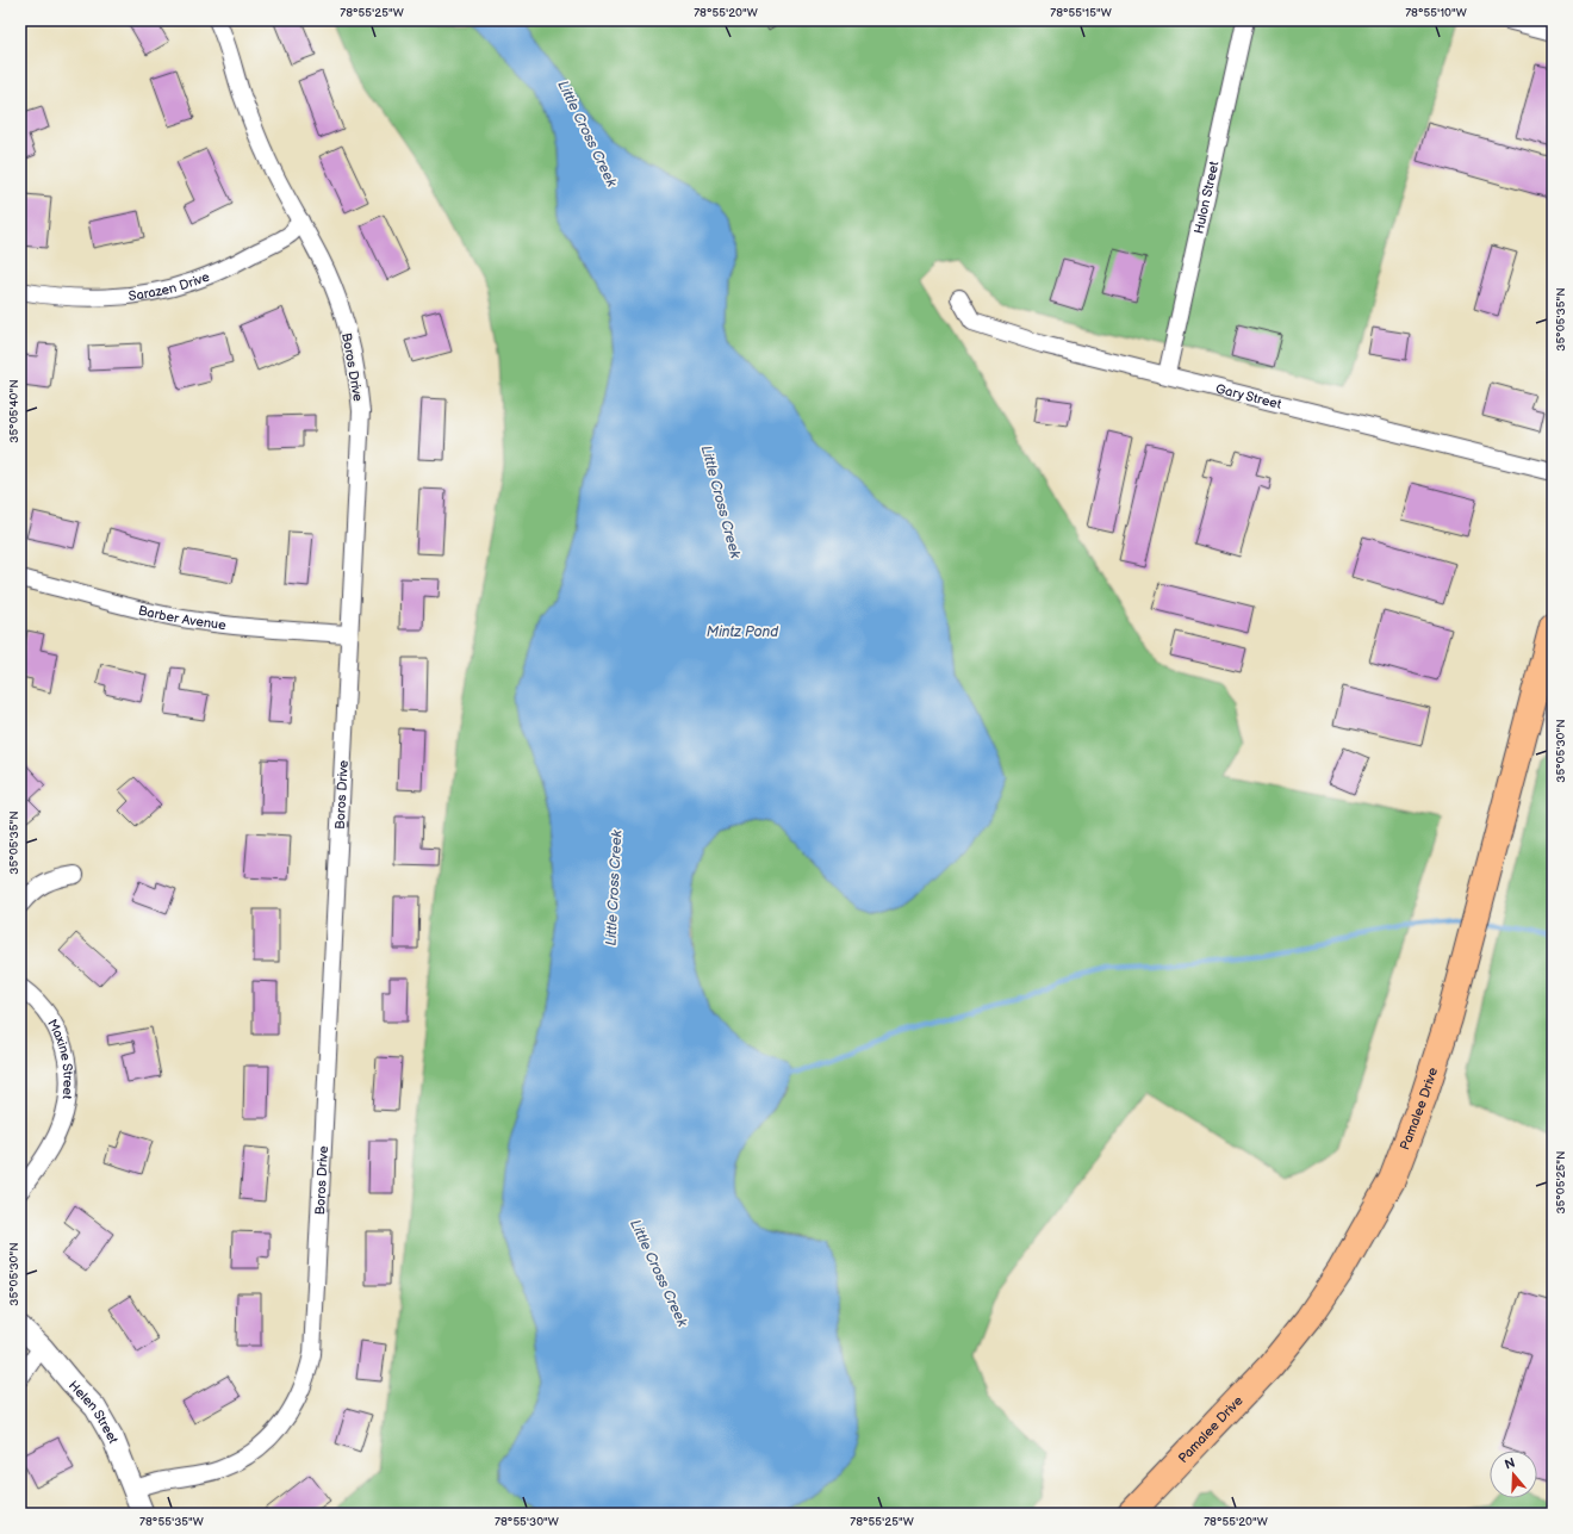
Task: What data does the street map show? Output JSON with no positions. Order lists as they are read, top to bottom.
{
  "streets": {
    "main road": ["Pamalee Drive"],
    "street": [
      "Hulon Street",
      "Sarazen Drive",
      "Boros Drive",
      "Gary Street",
      "Barber Avenue",
      "Maxine Street",
      "Helen Street"
    ]
  },
  "crossings": [
    ["Hulon Street", "Gary Street"],
    ["Sarazen Drive", "Boros Drive"],
    ["Boros Drive", "Barber Avenue"],
    ["Boros Drive", "Helen Street"]
  ],
  "water": ["Little Cross Creek", "Mintz Pond"],
  "north": "top",
  "coordinates": [
    "78°55'25\"W",
    "78°55'20\"W",
    "78°55'15\"W",
    "78°55'10\"W",
    "35°05'35\"N",
    "35°05'40\"N",
    "35°05'30\"N",
    "35°05'25\"N",
    "78°55'35\"W",
    "78°55'30\"W"
  ]
}
